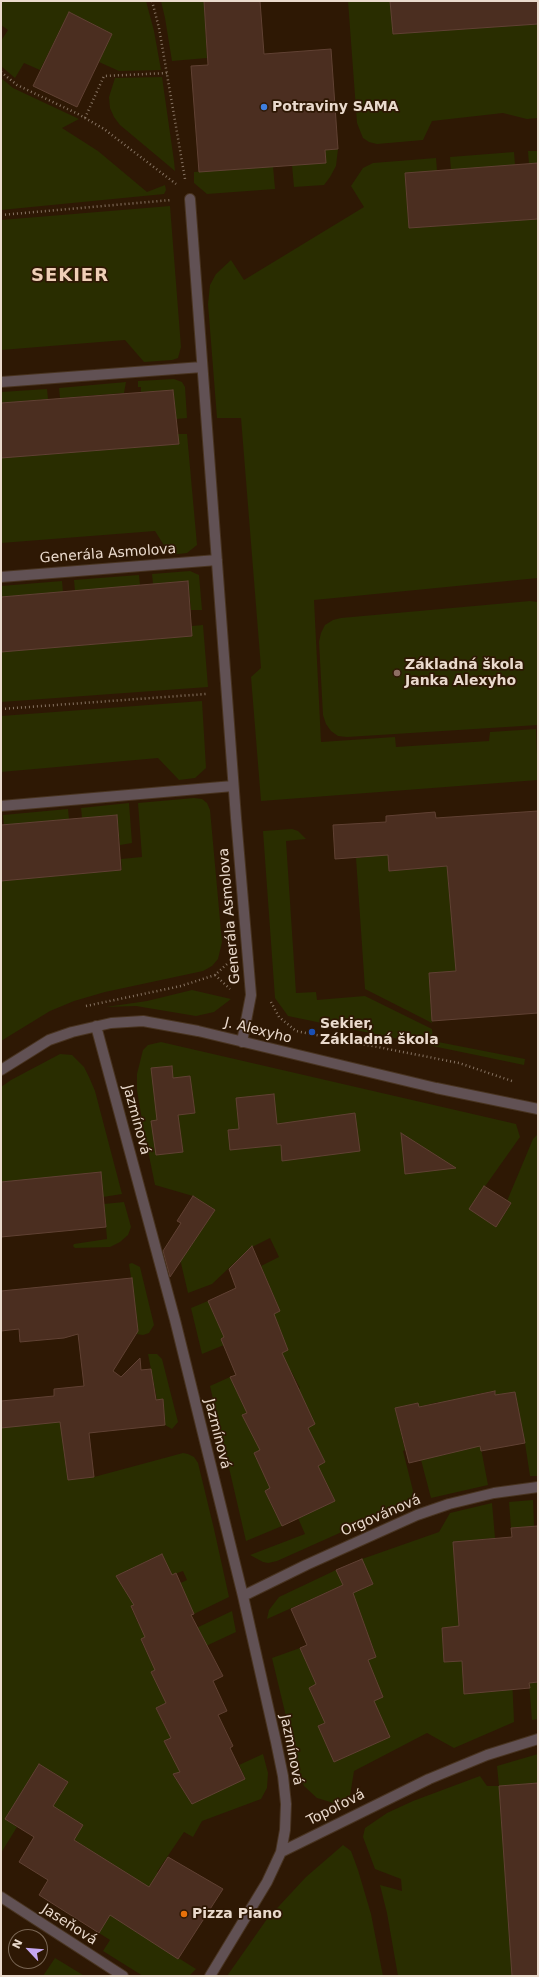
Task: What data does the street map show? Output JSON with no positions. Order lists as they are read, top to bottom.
{
  "streets": {
    "street": [
      "Generála Asmolova",
      "J. Alexyho",
      "Jazmínová",
      "Orgovánová",
      "Topoľová",
      "Jaseňová"
    ]
  },
  "crossings": [
    ["Generála Asmolova", "J. Alexyho"],
    ["J. Alexyho", "Jazmínová"],
    ["Jazmínová", "Orgovánová"],
    ["Jazmínová", "Topoľová"]
  ],
  "districts": ["SEKIER"],
  "places": [
    "Potraviny SAMA",
    "Základná škola Janka Alexyho",
    "Sekier, Základná škola",
    "Pizza Piano"
  ],
  "north": "top left"
}
